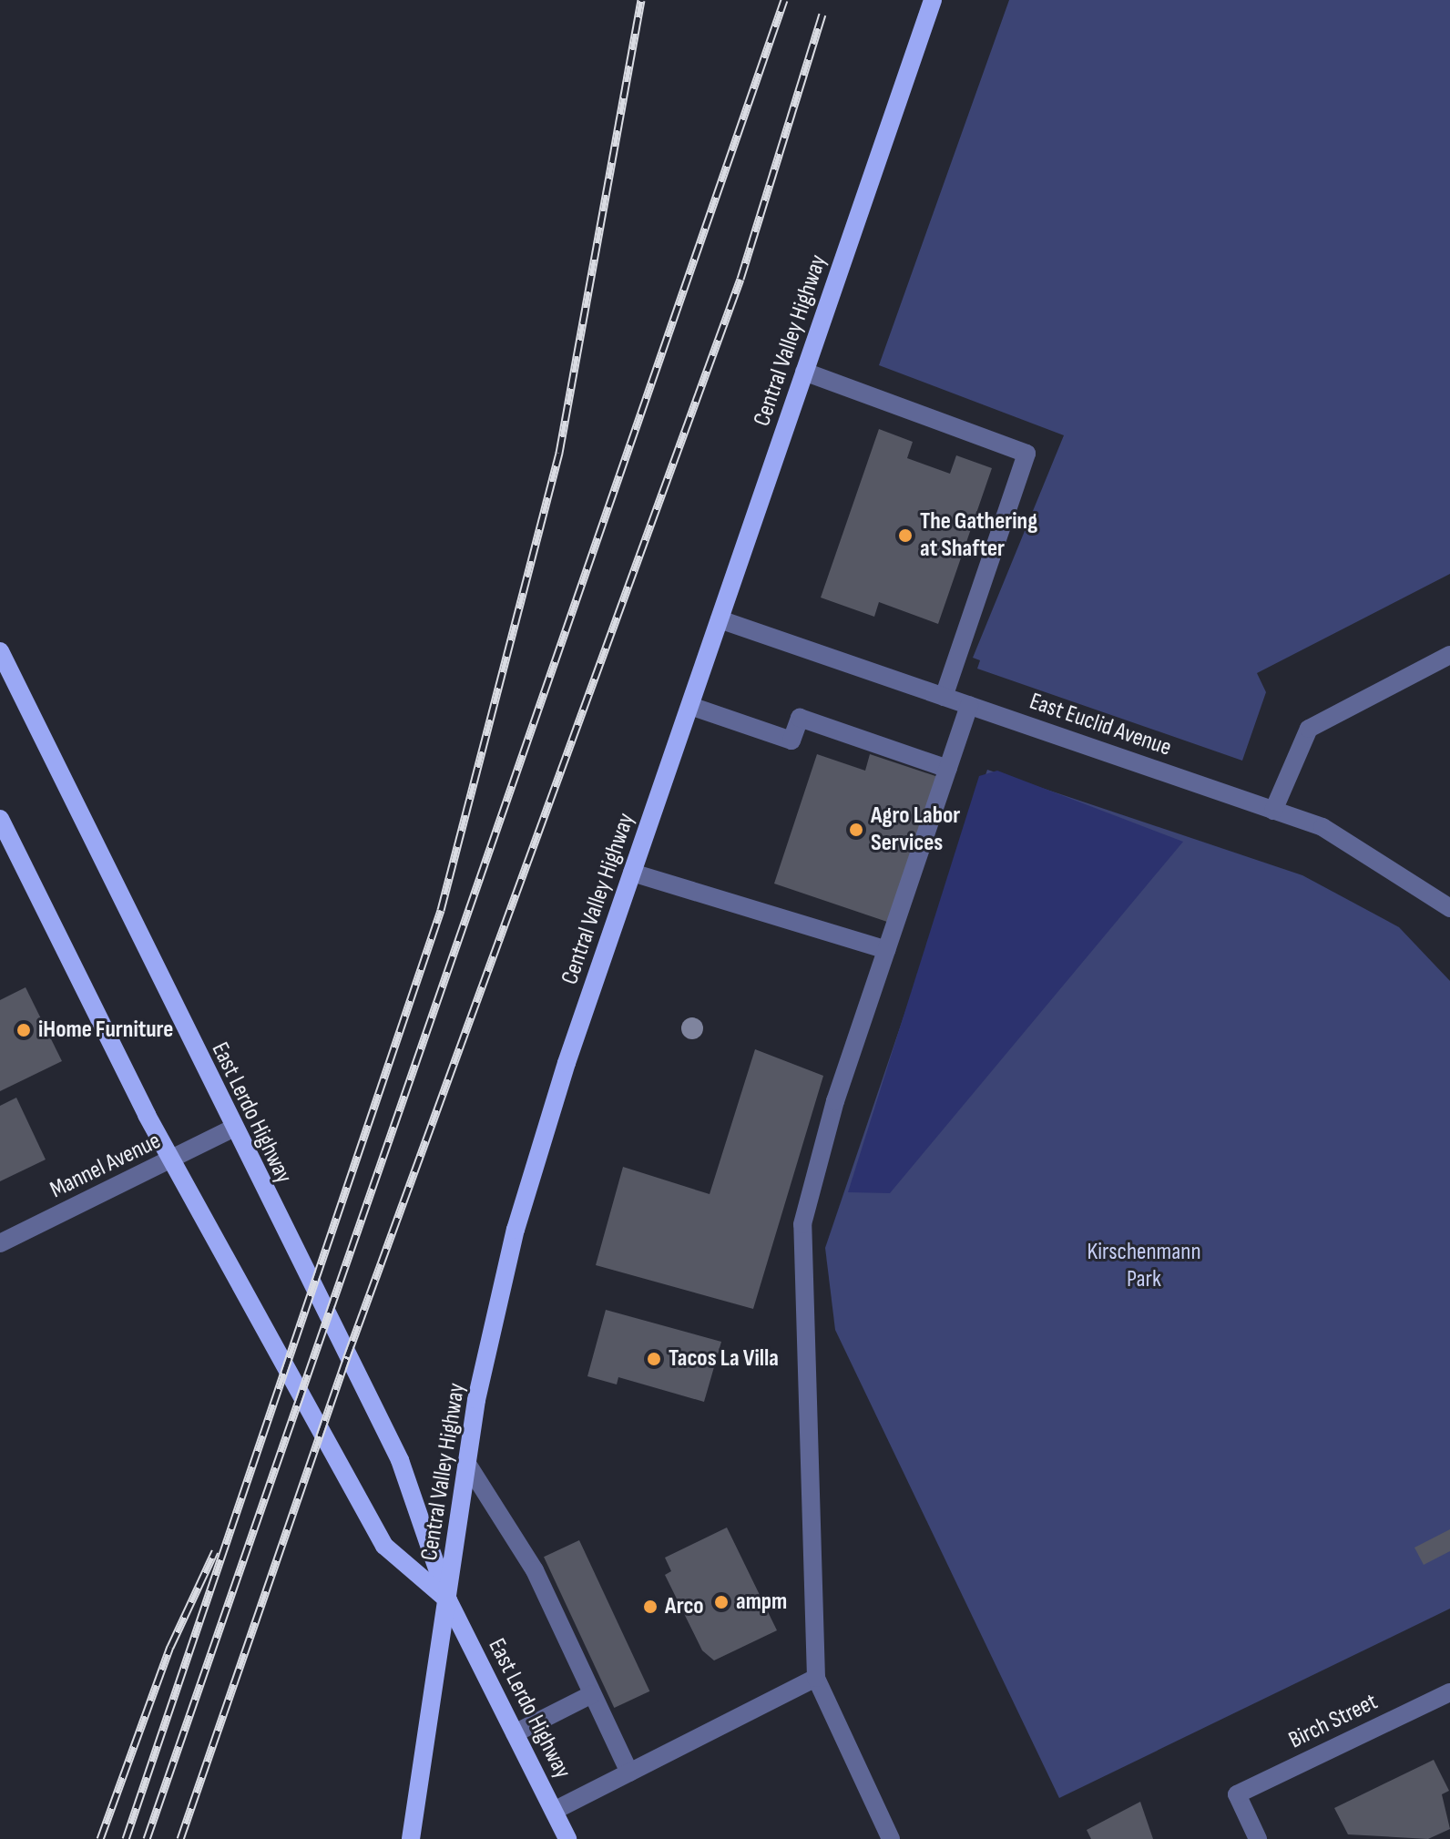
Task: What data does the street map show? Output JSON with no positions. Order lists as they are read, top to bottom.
{
  "streets": {
    "main road": ["Central Valley Highway", "East Lerdo Highway"],
    "street": ["East Euclid Avenue", "Mannel Avenue", "Birch Street"]
  },
  "crossings": [
    ["Central Valley Highway", "East Euclid Avenue"],
    ["Central Valley Highway", "East Lerdo Highway"],
    ["East Lerdo Highway", "Mannel Avenue"]
  ],
  "parks": ["Kirschenmann Park"],
  "places": [
    "The Gathering at Shafter",
    "Agro Labor Services",
    "iHome Furniture",
    "Tacos La Villa",
    "ampm",
    "Arco"
  ]
}
